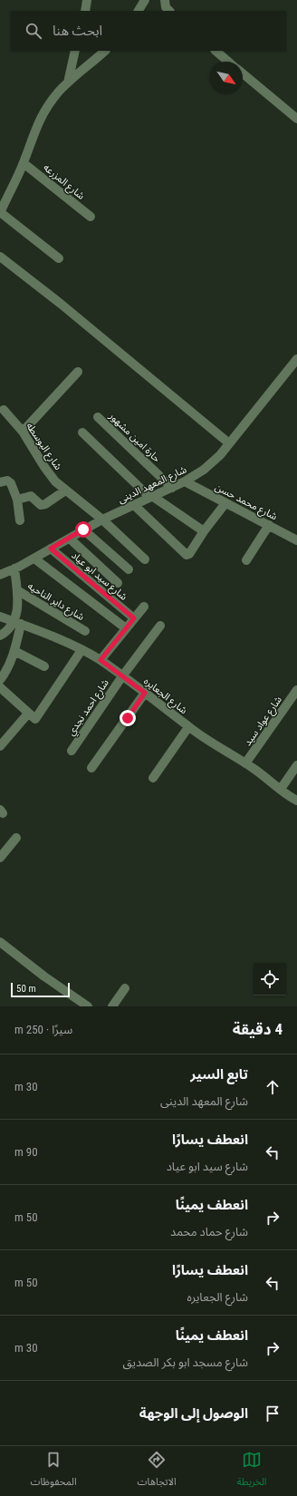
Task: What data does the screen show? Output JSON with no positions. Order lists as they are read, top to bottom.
{
  "streets": {
    "street": [
      "شارع المزرعه",
      "حارة امين مشهور",
      "شارع البوسطه",
      "شارع المعهد الدينى",
      "شارع محمد حسن",
      "شارع سيد ابو عياد",
      "شارع داير الناحيه",
      "شارع الجعايره",
      "شارع احمد نجدي",
      "شارع عواد سيد"
    ]
  },
  "crossings": [
    ["حارة امين مشهور", "شارع المعهد الدينى"],
    ["شارع البوسطه", "شارع المعهد الدينى"],
    ["شارع المعهد الدينى", "شارع محمد حسن"],
    ["شارع المعهد الدينى", "شارع سيد ابو عياد"],
    ["شارع الجعايره", "شارع احمد نجدي"],
    ["شارع الجعايره", "شارع عواد سيد"]
  ],
  "scale_bar": "50 m",
  "north": "bottom right",
  "page": {
    "search": "ابحث هنا",
    "scale": "50 m",
    "heading": ["4 دقيقة", "سيرًا · 250 m"],
    "list": [
      ["تابع السير", "شارع المعهد الدينى", "30 m"],
      ["انعطف يسارًا", "شارع سيد ابو عياد", "90 m"],
      ["انعطف يمينًا", "شارع حماد محمد", "50 m"],
      ["انعطف يسارًا", "شارع الجعايره", "50 m"],
      ["انعطف يمينًا", "شارع مسجد ابو بكر الصديق", "30 m"],
      "الوصول إلى الوجهة"
    ],
    "nav": ["الخريطة", "الاتجاهات", "المحفوظات"]
  }
}
